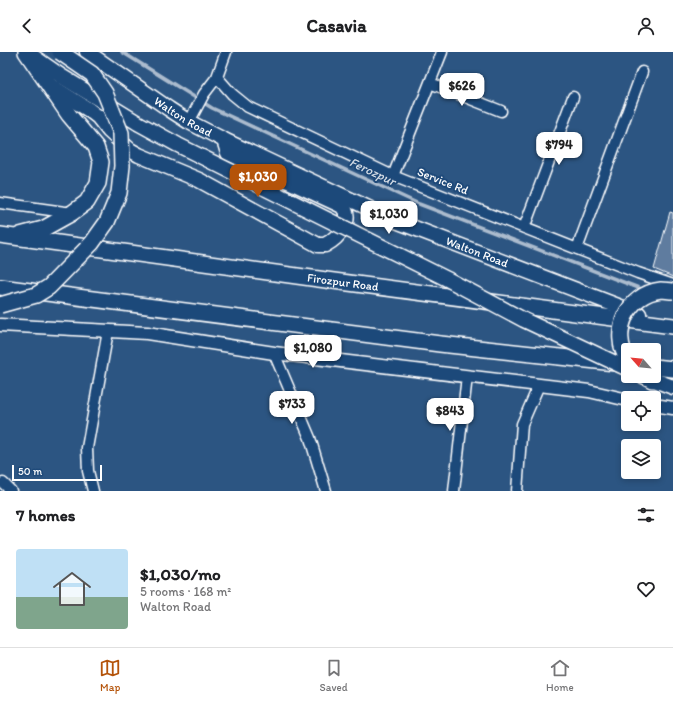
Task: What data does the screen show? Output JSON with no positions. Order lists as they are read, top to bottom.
{
  "streets": {
    "main road": ["Walton Road", "Firozpur Road"],
    "street": ["Service Rd"]
  },
  "crossings": [
    ["Walton Road", "Firozpur Road"]
  ],
  "water": ["Ferozpur"],
  "scale_bar": "50 m",
  "north": "top left",
  "page": {
    "header": "Casavia",
    "price": [
      "$626",
      "$794",
      "$1,030",
      "$1,030",
      "$1,080",
      "$733",
      "$843"
    ],
    "scale": "50 m",
    "heading": "7 homes",
    "list": [
      {
        "name": "$1,030/mo",
        "note": "5 rooms · 168 m² · Walton Road"
      }
    ],
    "tabs": ["Map", "Saved", "Home"]
  }
}
